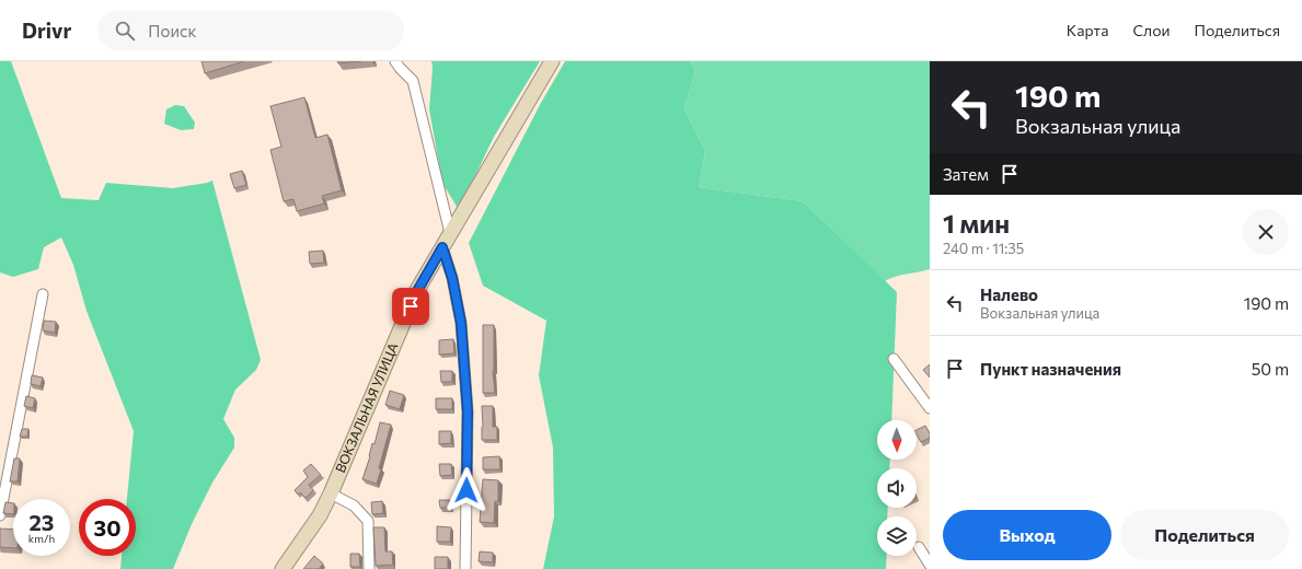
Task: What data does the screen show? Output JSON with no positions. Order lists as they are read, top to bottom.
{
  "streets": {
    "street": ["ВОКЗАЛЬНАЯ УЛИЦА"]
  },
  "north": "bottom",
  "page": {
    "header": "Drivr",
    "search": "Поиск",
    "nav": ["Карта", "Слои", "Поделиться"],
    "turn": ["190 m", "Вокзальная улица"],
    "then": "Затем",
    "heading": ["1 мин", "240 m · 11:35"],
    "list": [
      {
        "name": "Налево",
        "note": "Вокзальная улица",
        "value": "190 m"
      },
      {
        "name": "Пункт назначения",
        "value": "50 m"
      }
    ],
    "speed": "23 km/h",
    "limit": "30",
    "buttons": ["Выход", "Поделиться"]
  }
}
